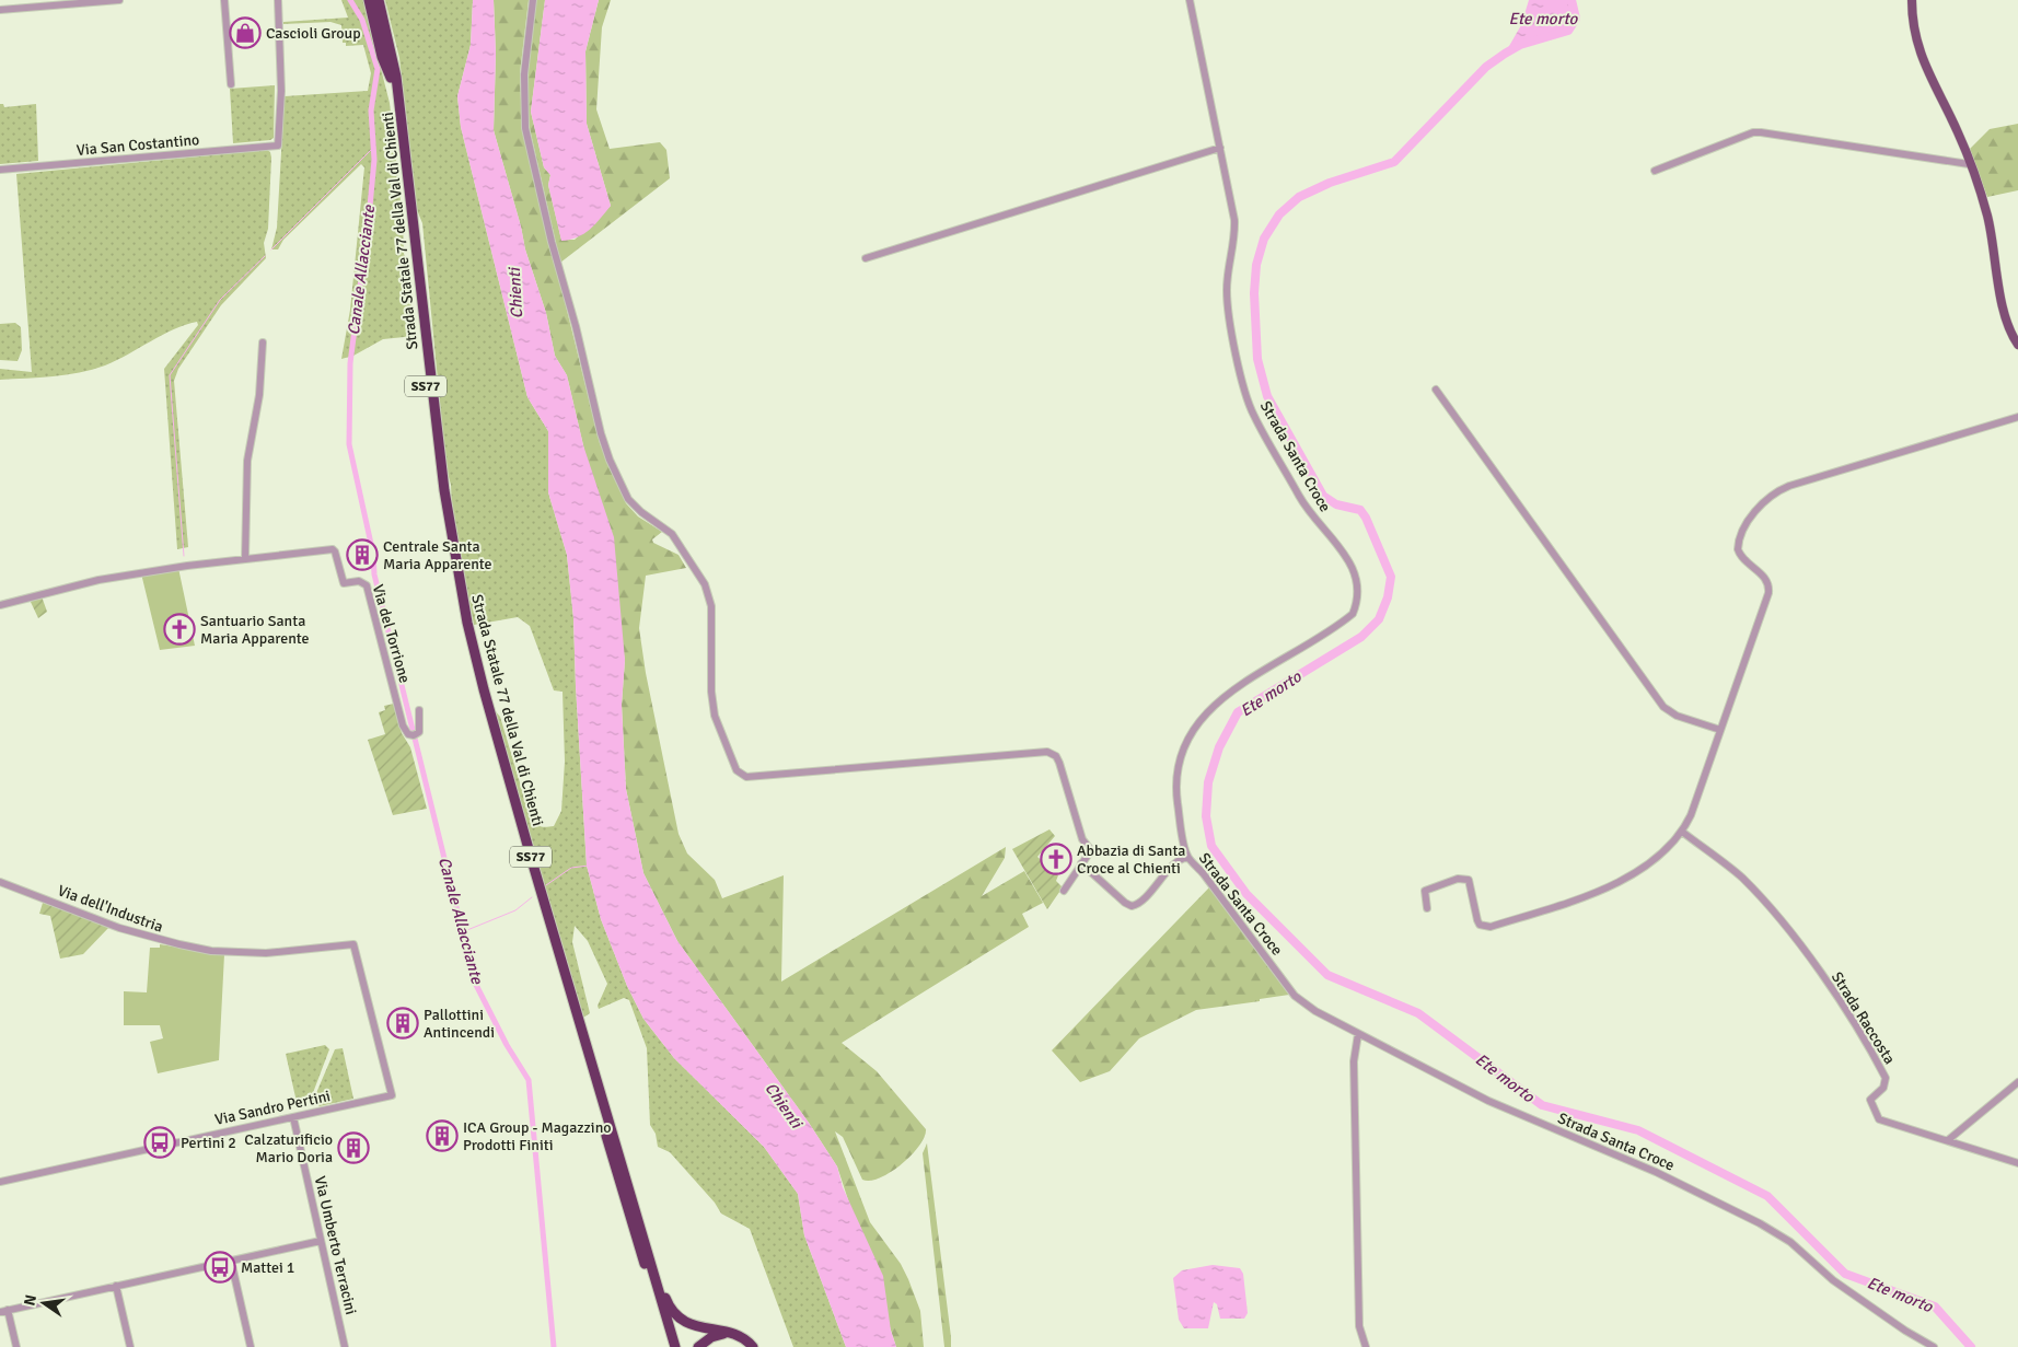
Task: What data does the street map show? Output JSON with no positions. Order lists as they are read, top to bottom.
{
  "streets": {
    "highway": ["Strada Statale 77 della Val di Chienti", "SS77"],
    "street": [
      "Via San Costantino",
      "Strada Santa Croce",
      "Via del Torrione",
      "Via dell'Industria",
      "Strada Raccosta",
      "Via Sandro Pertini",
      "Via Umberto Terracini"
    ]
  },
  "crossings": [
    ["Via dell'Industria", "Via Sandro Pertini"],
    ["Via Sandro Pertini", "Via Umberto Terracini"]
  ],
  "water": ["Ete morto", "Canale Allacciante", "Chienti"],
  "places": {
    "shop": ["Cascioli Group"],
    "building": [
      "Centrale Santa Maria Apparente",
      "Pallottini Antincendi",
      "ICA Group - Magazzino Prodotti Finiti",
      "Calzaturificio Mario Doria"
    ],
    "church": ["Santuario Santa Maria Apparente", "Abbazia di Santa Croce al Chienti"],
    "bus stop": ["Pertini 2", "Mattei 1"]
  },
  "north": "left"
}
